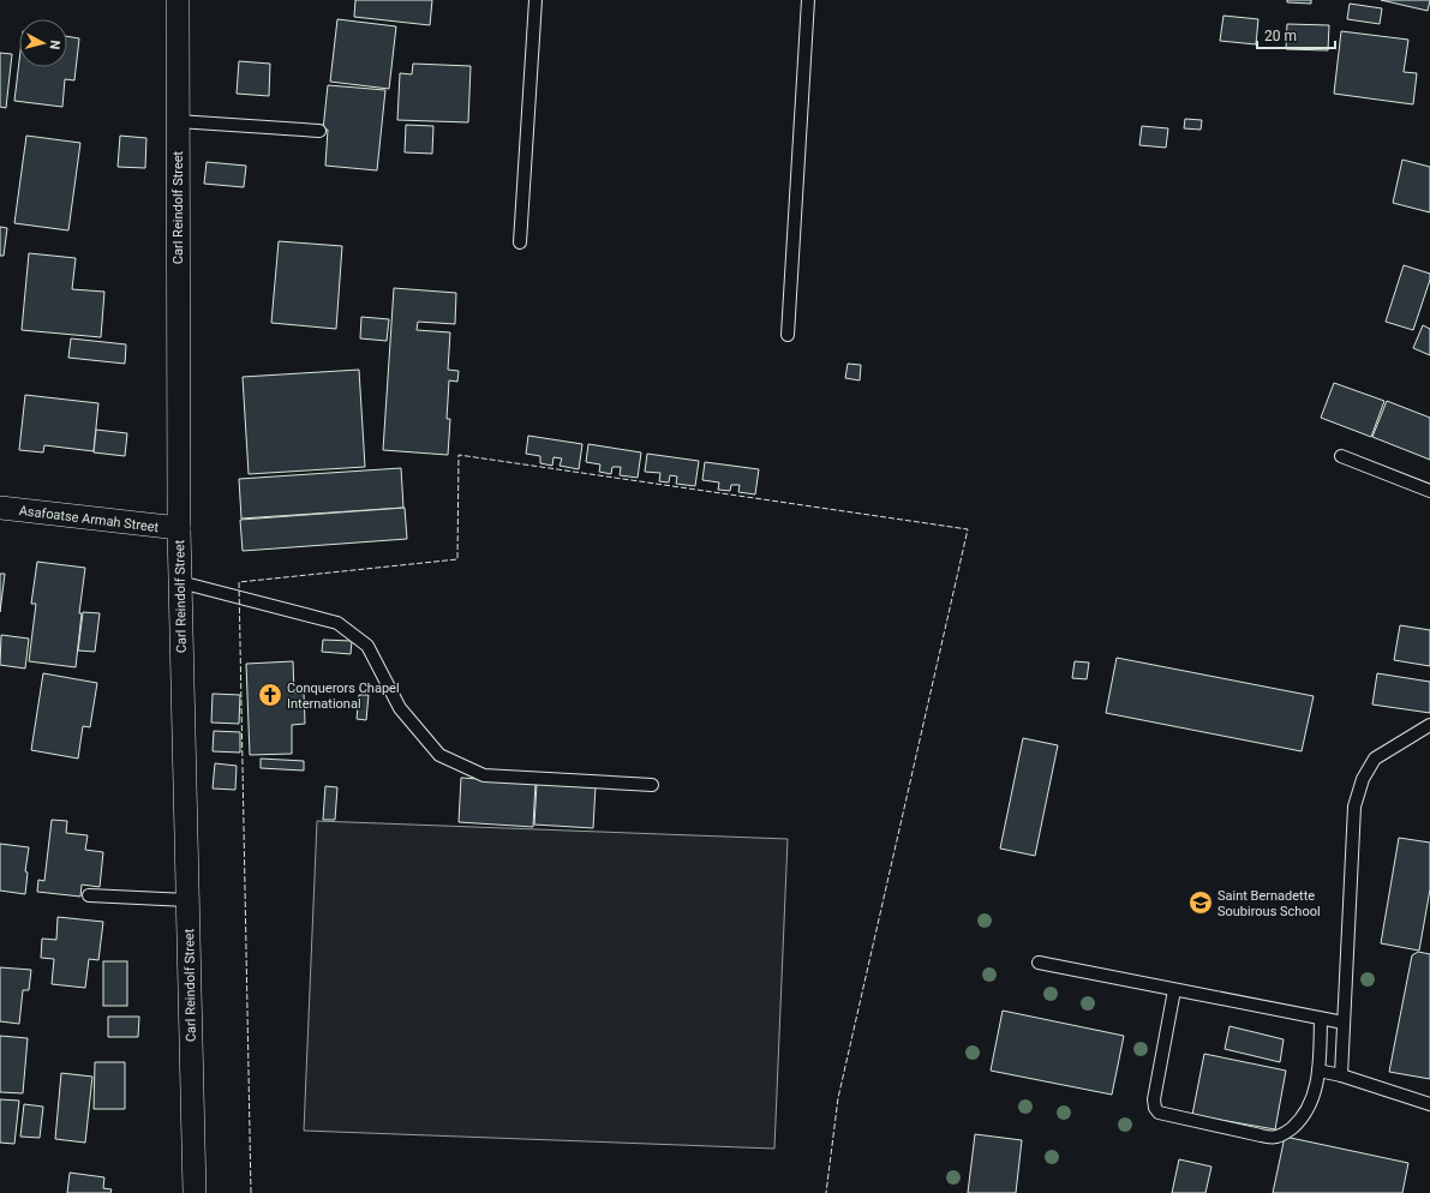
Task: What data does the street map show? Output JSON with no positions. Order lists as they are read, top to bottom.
{
  "streets": {
    "street": ["Carl Reindolf Street", "Asafoatse Armah Street"]
  },
  "crossings": [
    ["Carl Reindolf Street", "Asafoatse Armah Street"]
  ],
  "places": {
    "church": ["Conquerors Chapel International"],
    "school or university": ["Saint Bernadette Soubirous School"]
  },
  "scale_bar": "20 m",
  "north": "right"
}
